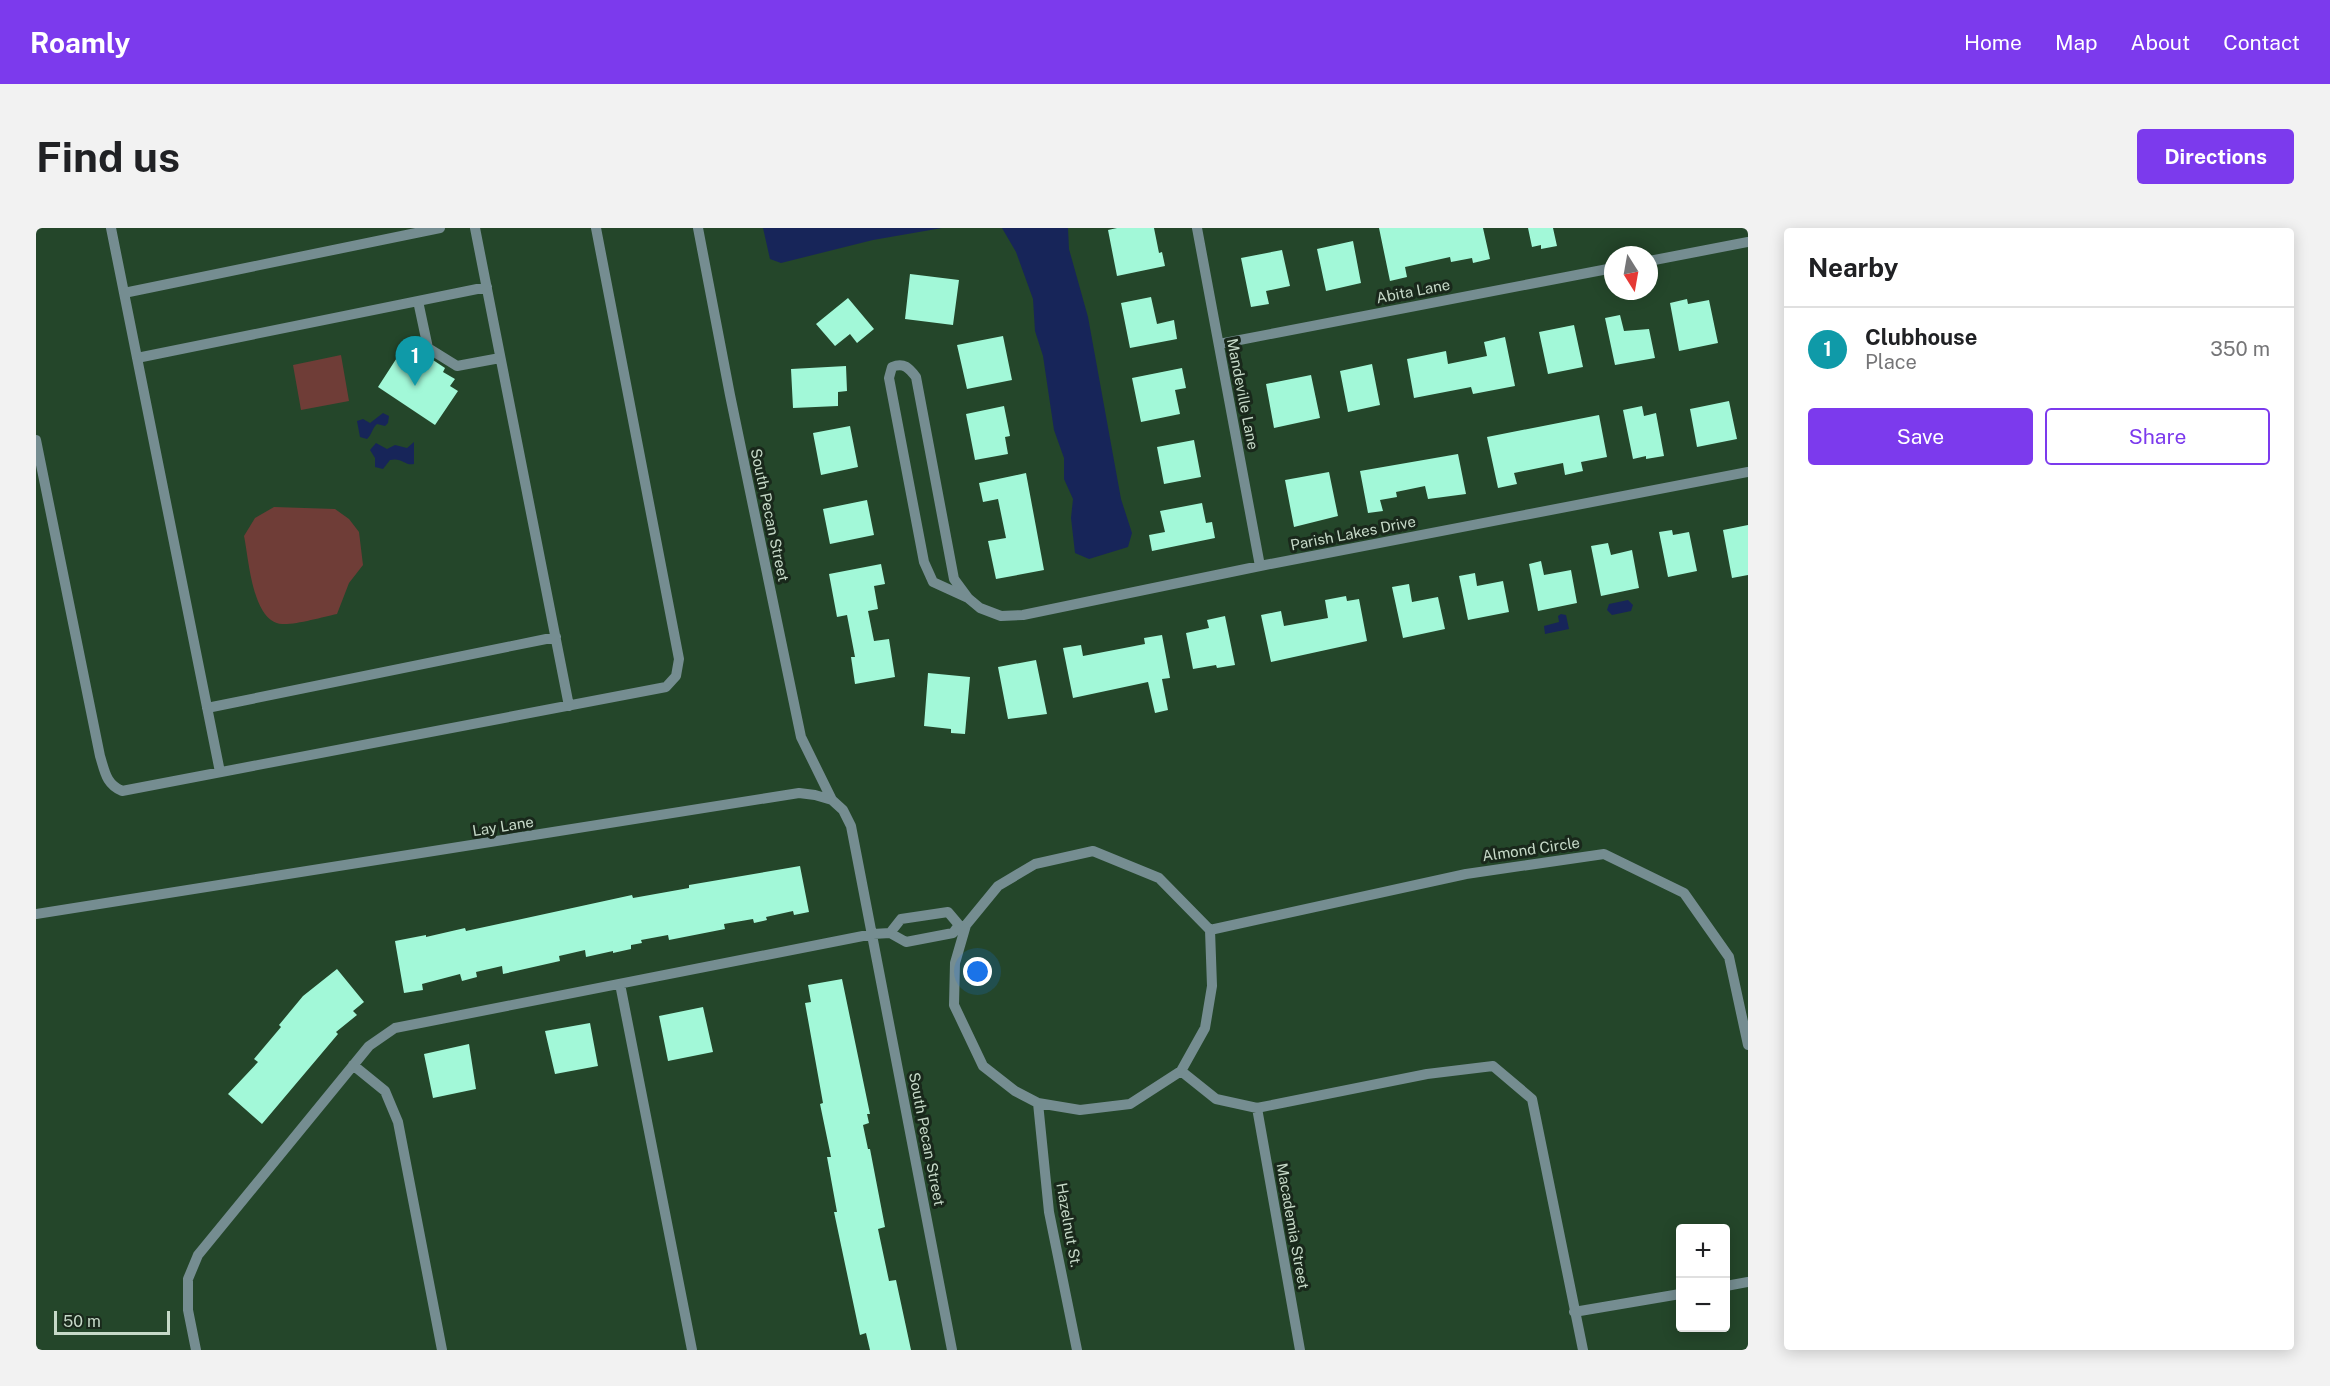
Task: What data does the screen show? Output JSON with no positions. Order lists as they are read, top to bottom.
{
  "streets": {
    "street": [
      "Abita Lane",
      "Mandeville Lane",
      "South Pecan Street",
      "Parish Lakes Drive",
      "Lay Lane",
      "Almond Circle",
      "Hazelnut St.",
      "Macademia Street"
    ]
  },
  "crossings": [
    ["Abita Lane", "Mandeville Lane"],
    ["Mandeville Lane", "Parish Lakes Drive"],
    ["South Pecan Street", "Lay Lane"]
  ],
  "scale_bar": "50 m",
  "north": "bottom",
  "page": {
    "header": "Roamly",
    "nav": [
      "Home",
      "Map",
      "About",
      "Contact"
    ],
    "buttons": [
      "Directions",
      ["Save", "Share"]
    ],
    "title": "Find us",
    "heading": "Nearby",
    "list": [
      {
        "mark": "1",
        "name": "Clubhouse",
        "note": "Place",
        "value": "350 m"
      }
    ],
    "pins": "1",
    "map_buttons": ["+", "−"],
    "scale": "50 m"
  }
}
